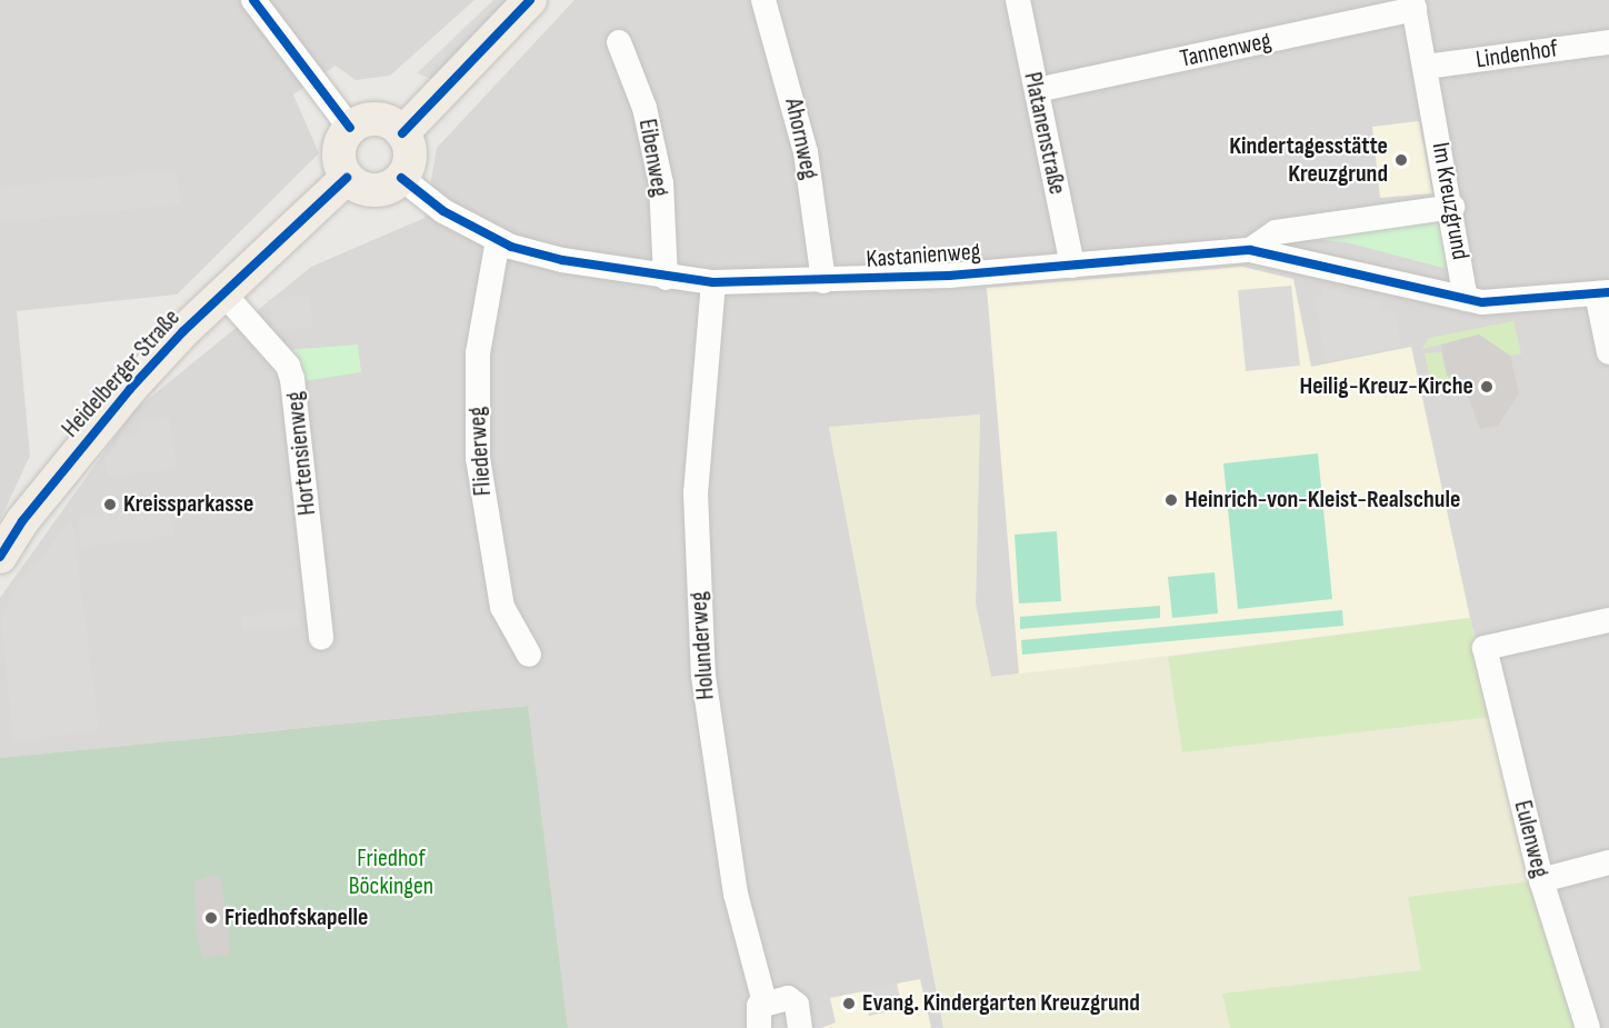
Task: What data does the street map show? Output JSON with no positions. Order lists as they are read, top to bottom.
{
  "streets": {
    "main road": ["Heidelberger Straße"],
    "street": [
      "Tannenweg",
      "Lindenhof",
      "Platanenstraße",
      "Ahornweg",
      "Eibenweg",
      "Im Kreuzgrund",
      "Kastanienweg",
      "Fliederweg",
      "Hortensienweg",
      "Holunderweg",
      "Eulenweg"
    ]
  },
  "crossings": [
    ["Tannenweg", "Platanenstraße"],
    ["Tannenweg", "Im Kreuzgrund"],
    ["Lindenhof", "Im Kreuzgrund"],
    ["Platanenstraße", "Kastanienweg"],
    ["Ahornweg", "Kastanienweg"],
    ["Eibenweg", "Kastanienweg"],
    ["Im Kreuzgrund", "Kastanienweg"],
    ["Kastanienweg", "Heidelberger Straße"],
    ["Kastanienweg", "Fliederweg"],
    ["Kastanienweg", "Holunderweg"],
    ["Heidelberger Straße", "Hortensienweg"]
  ],
  "parks": ["Friedhof Böckingen"],
  "places": [
    "Kindertagesstätte Kreuzgrund",
    "Heilig-Kreuz-Kirche",
    "Heinrich-von-Kleist-Realschule",
    "Kreissparkasse",
    "Friedhofskapelle",
    "Evang. Kindergarten Kreuzgrund"
  ]
}
